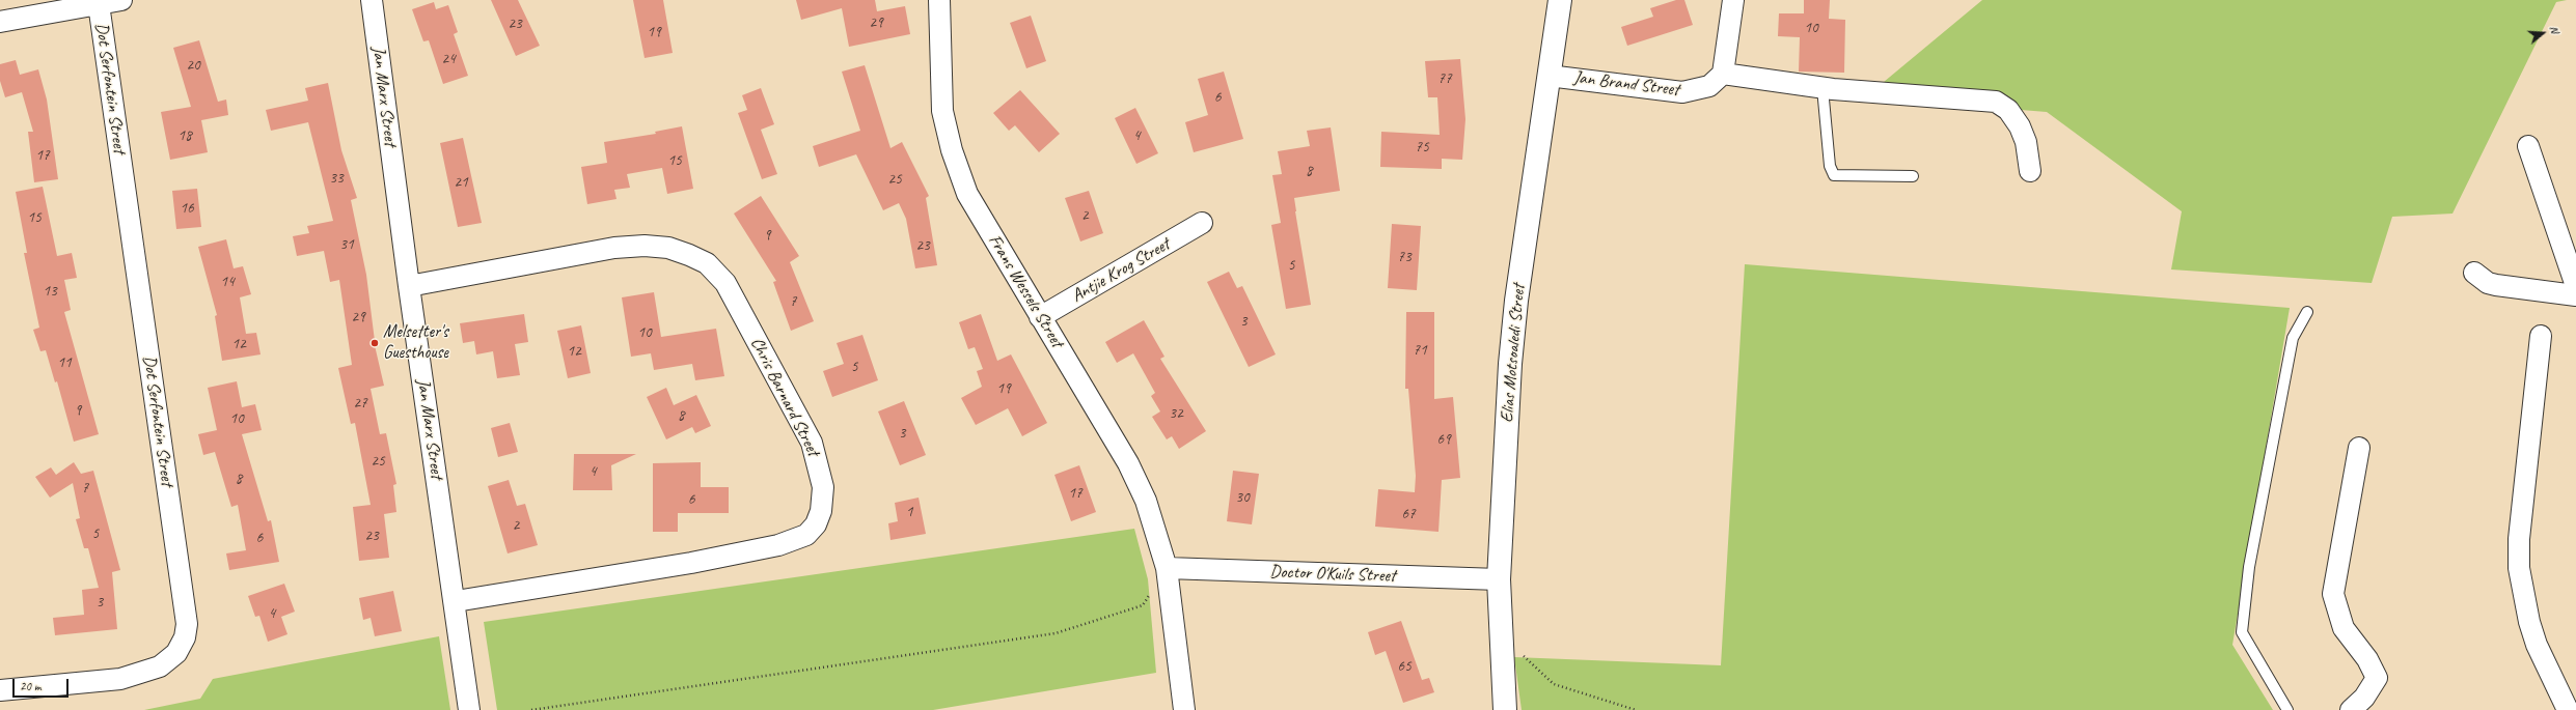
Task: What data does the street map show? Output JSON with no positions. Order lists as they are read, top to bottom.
{
  "streets": {
    "street": [
      "Jan Brand Street",
      "Dot Serfontein Street",
      "Jan Marx Street",
      "Antjie Krog Street",
      "Frans Wessels Street",
      "Elias Motsoaledi Street",
      "Chris Barnard Street",
      "Doctor O'Kuils Street"
    ]
  },
  "crossings": [
    ["Jan Brand Street", "Elias Motsoaledi Street"],
    ["Jan Marx Street", "Chris Barnard Street"],
    ["Antjie Krog Street", "Frans Wessels Street"],
    ["Frans Wessels Street", "Doctor O'Kuils Street"],
    ["Elias Motsoaledi Street", "Doctor O'Kuils Street"]
  ],
  "places": ["Melsetter's Guesthouse"],
  "house_numbers": [
    "29",
    "23",
    "10",
    "19",
    "24",
    "20",
    "77",
    "6",
    "18",
    "4",
    "75",
    "17",
    "15",
    "8",
    "33",
    "25",
    "21",
    "16",
    "2",
    "15",
    "9",
    "31",
    "23",
    "73",
    "5",
    "14",
    "13",
    "7",
    "29",
    "3",
    "10",
    "12",
    "71",
    "12",
    "11",
    "5",
    "19",
    "27",
    "9",
    "32",
    "8",
    "10",
    "3",
    "69",
    "25",
    "4",
    "8",
    "7",
    "17",
    "30",
    "6",
    "1",
    "67",
    "2",
    "5",
    "23",
    "6",
    "3",
    "4",
    "65"
  ],
  "scale_bar": "20 m",
  "north": "right"
}
